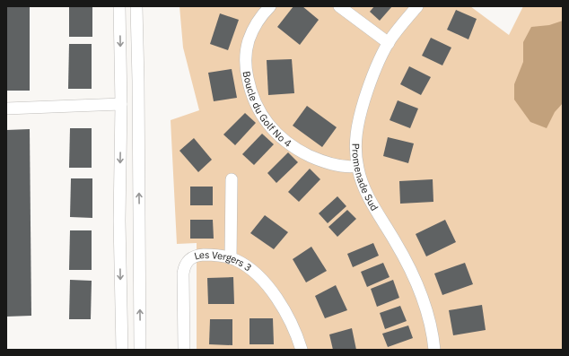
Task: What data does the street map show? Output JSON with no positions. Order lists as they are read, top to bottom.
{
  "streets": {
    "street": ["Boucle du Golf No 4", "Promenade Sud", "Les Vergers 3"]
  },
  "crossings": [
    ["Boucle du Golf No 4", "Promenade Sud"]
  ]
}
